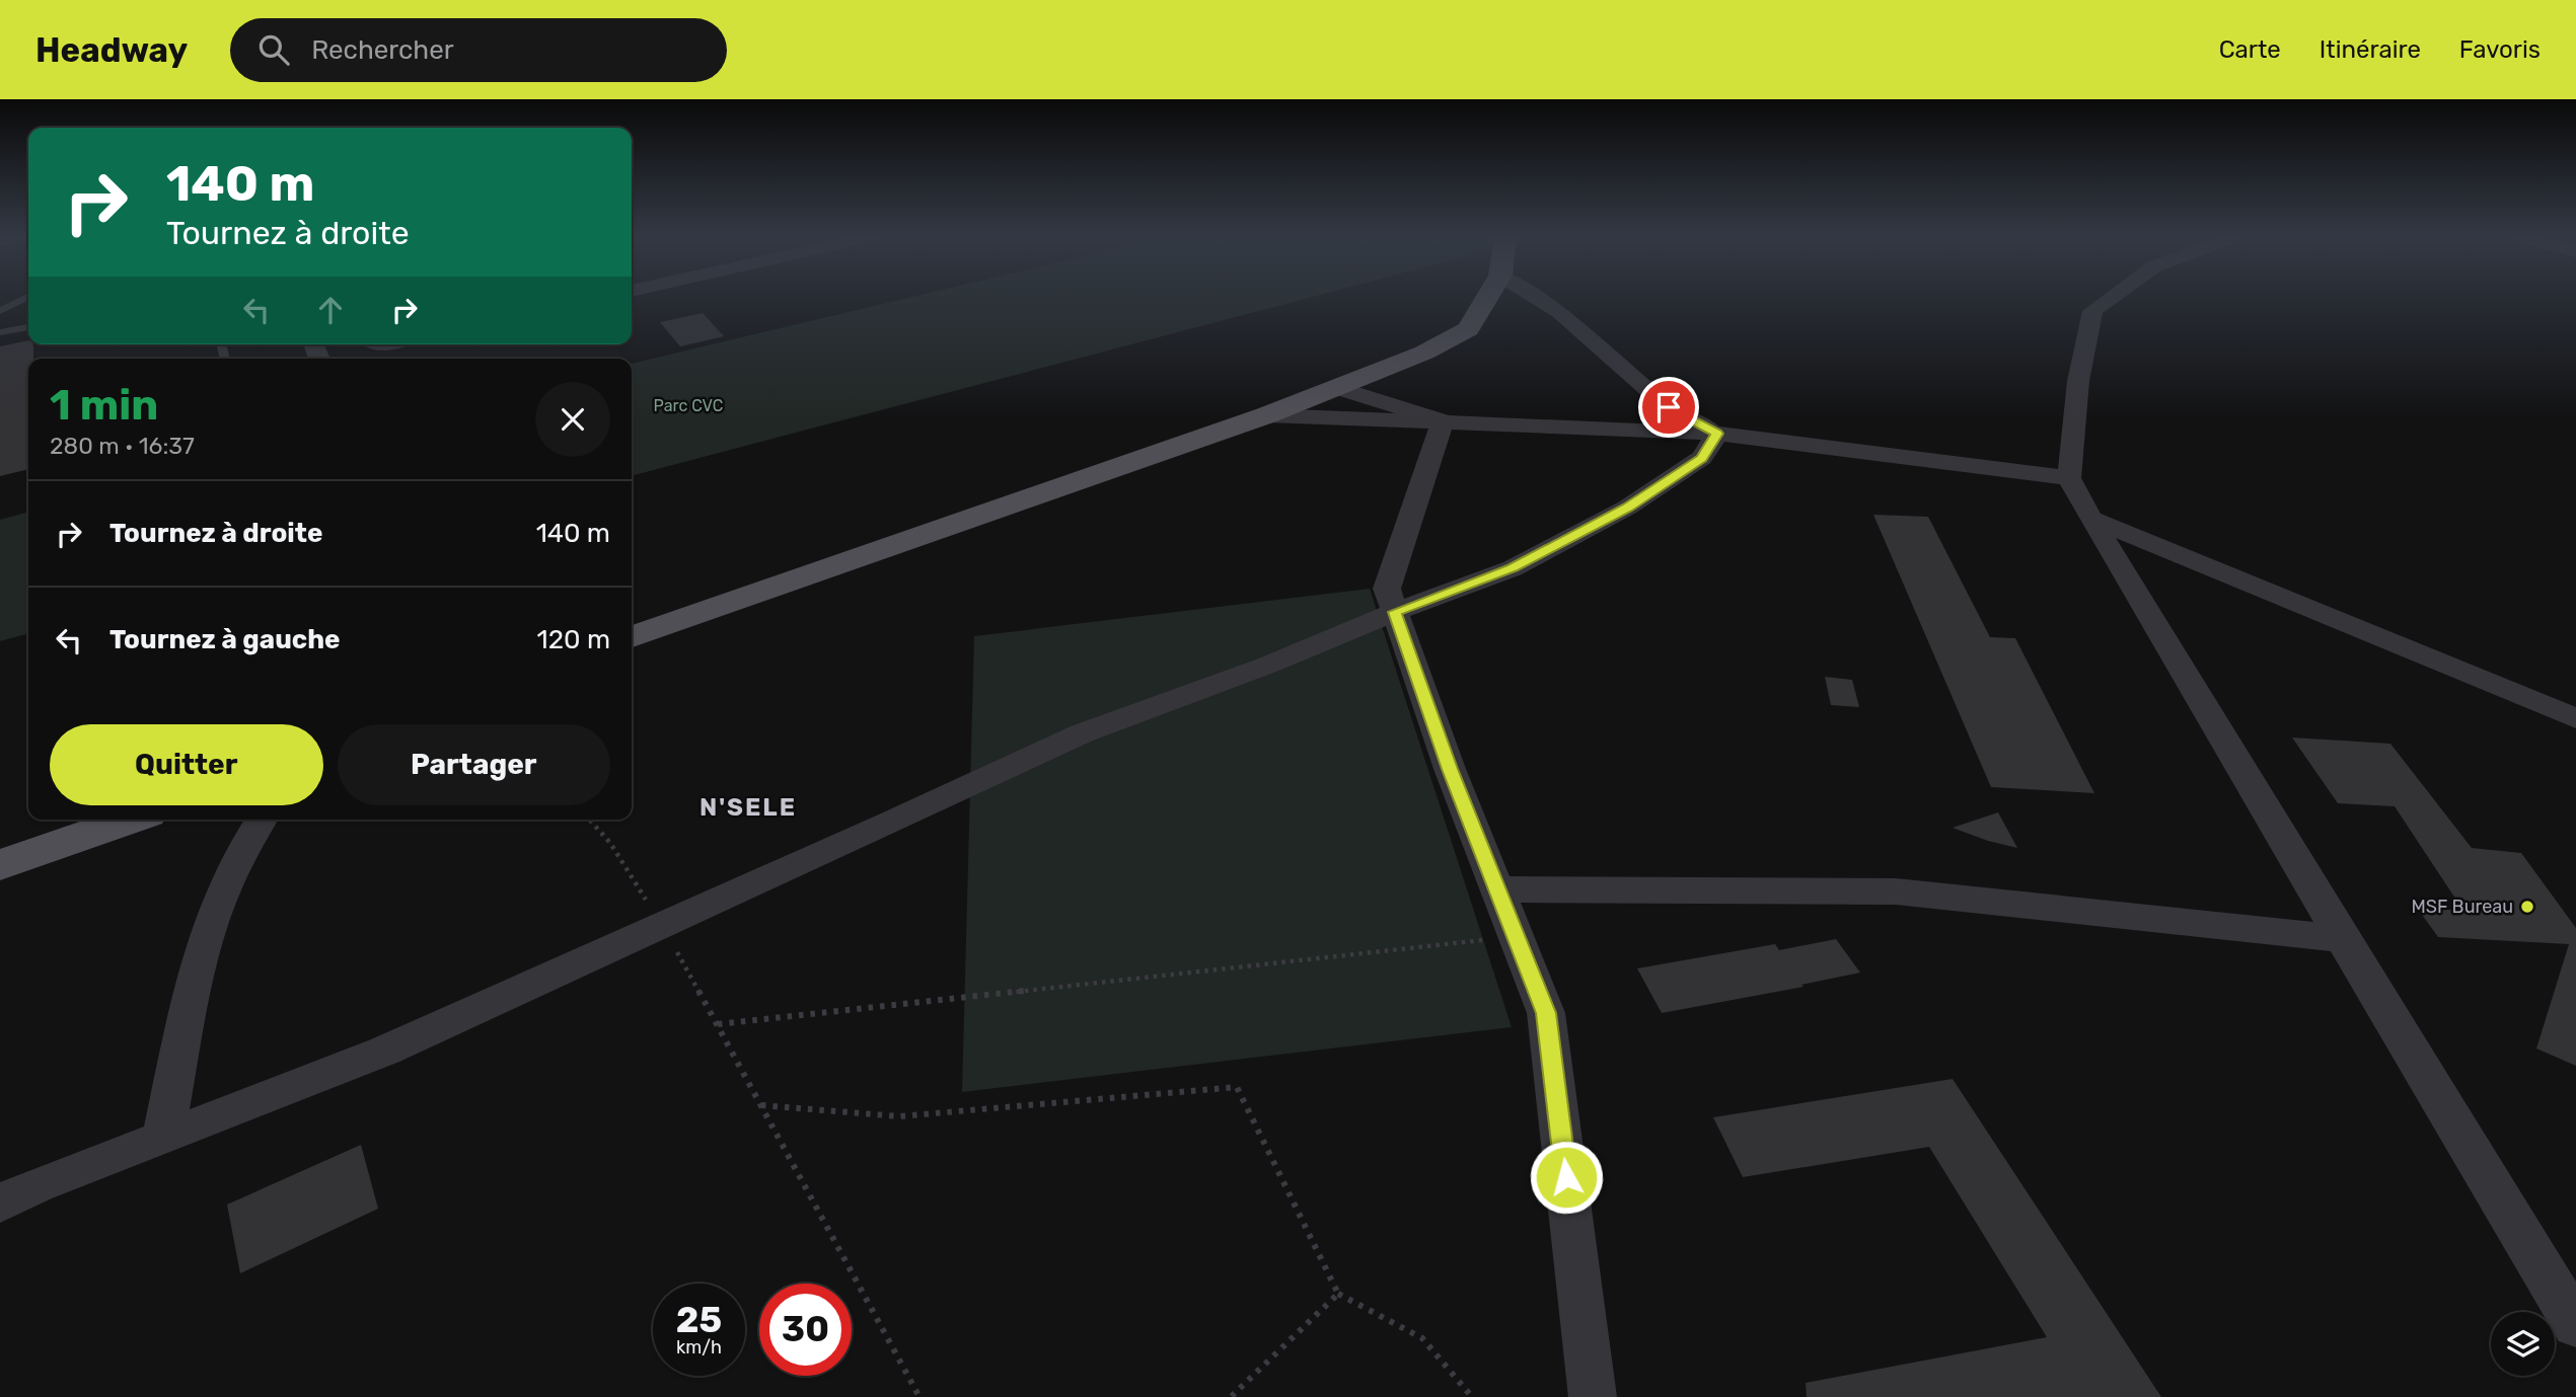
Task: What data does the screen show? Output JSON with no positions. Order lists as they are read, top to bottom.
{
  "districts": ["N'SELE"],
  "parks": ["Parc CVC"],
  "places": ["MSF Bureau"],
  "page": {
    "header": "Headway",
    "search": "Rechercher",
    "nav": ["Carte", "Itinéraire", "Favoris"],
    "turn": ["140 m", "Tournez à droite"],
    "heading": ["1 min", "280 m · 16:37"],
    "list": [
      {
        "name": "Tournez à droite",
        "value": "140 m"
      },
      {
        "name": "Tournez à gauche",
        "value": "120 m"
      }
    ],
    "buttons": ["Quitter", "Partager"],
    "speed": "25 km/h",
    "limit": "30"
  }
}
